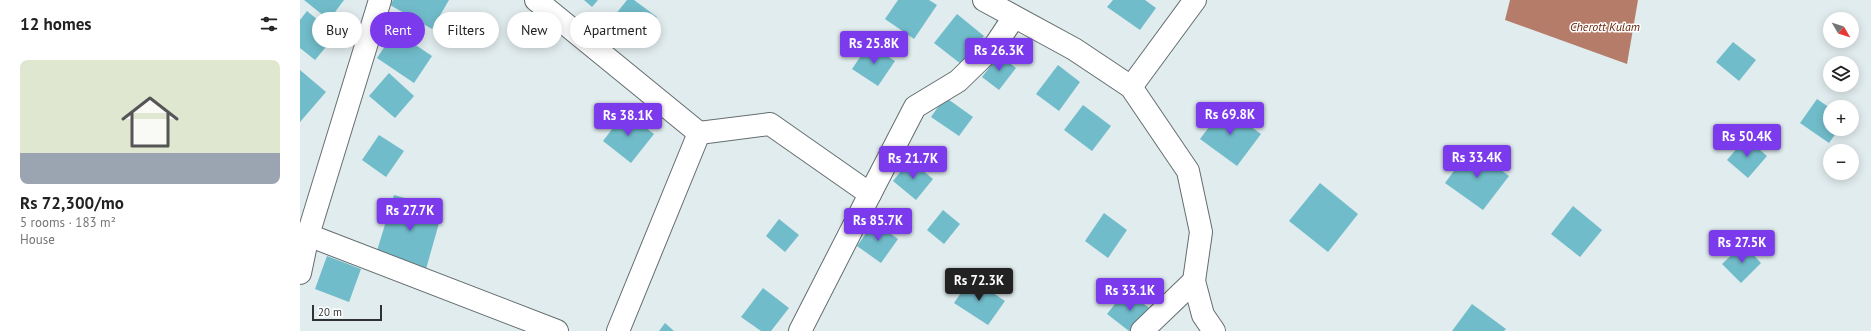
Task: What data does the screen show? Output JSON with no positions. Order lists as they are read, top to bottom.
{
  "water": ["Cherott Kulam"],
  "scale_bar": "20 m",
  "north": "bottom right",
  "page": {
    "heading": "12 homes",
    "map_buttons": ["+", "−"],
    "chip": [
      "Buy",
      "Rent",
      "Filters",
      "New",
      "Apartment"
    ],
    "price": [
      "Rs 25.8K",
      "Rs 26.3K",
      "Rs 69.8K",
      "Rs 38.1K",
      "Rs 50.4K",
      "Rs 33.4K",
      "Rs 21.7K",
      "Rs 27.7K",
      "Rs 85.7K",
      "Rs 27.5K",
      "Rs 72.3K",
      "Rs 33.1K"
    ],
    "list": [
      {
        "name": "Rs 72,300/mo",
        "note": "5 rooms · 183 m² · House"
      }
    ],
    "scale": "20 m"
  }
}
